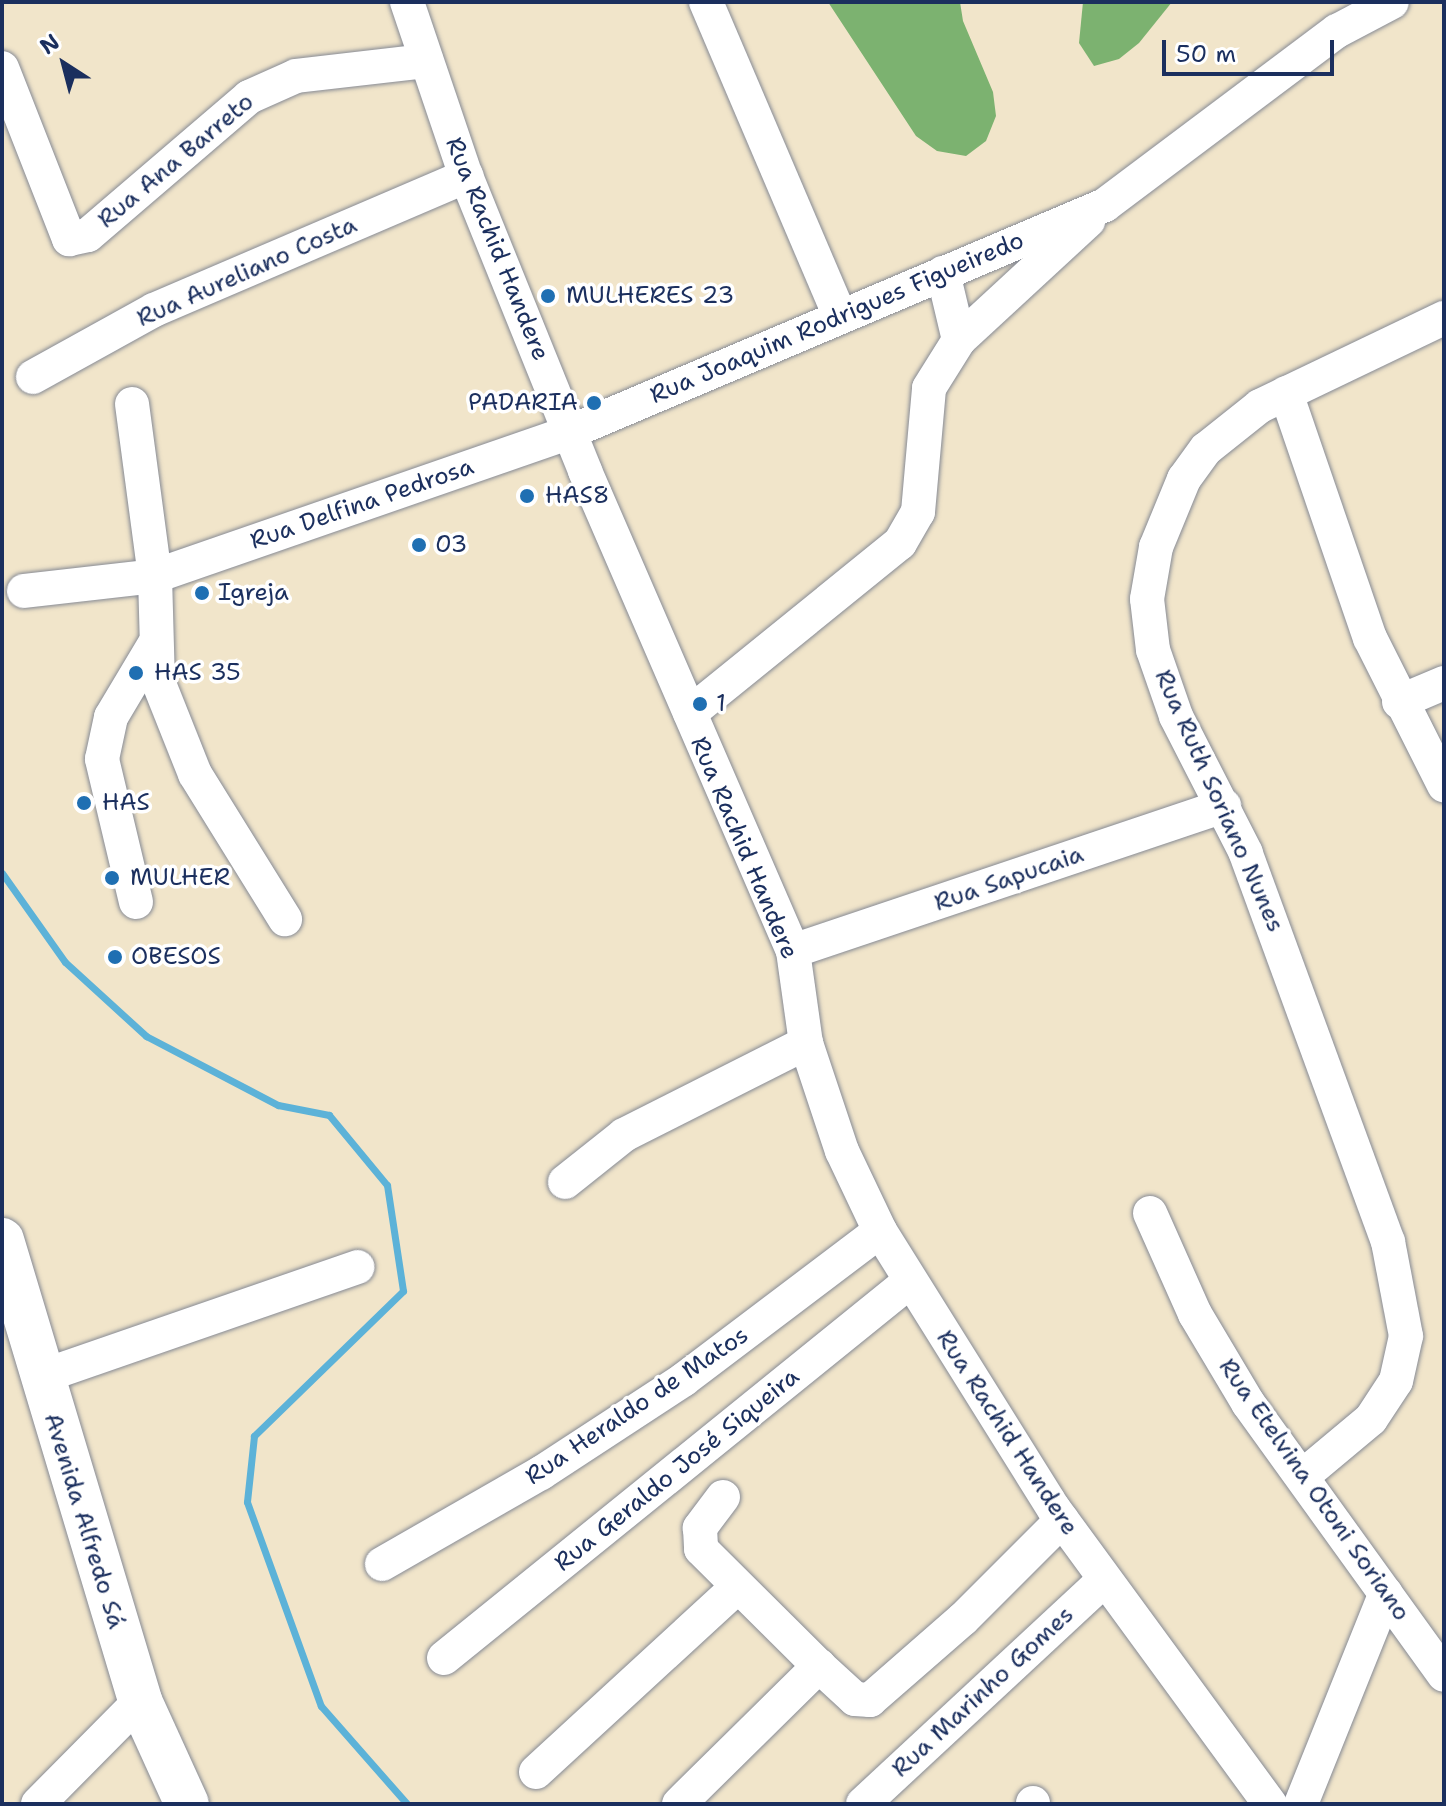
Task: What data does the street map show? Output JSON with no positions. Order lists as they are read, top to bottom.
{
  "streets": {
    "highway": ["Avenida Alfredo Sá"],
    "street": [
      "Rua Ana Barreto",
      "Rua Rachid Handere",
      "Rua Aureliano Costa",
      "Rua Joaquim Rodrigues Figueiredo",
      "Rua Delfina Pedrosa",
      "Rua Ruth Soriano Nunes",
      "Rua Sapucaia",
      "Rua Heraldo de Matos",
      "Rua Geraldo José Siqueira",
      "Rua Etelvina Otoni Soriano",
      "Rua Marinho Gomes"
    ]
  },
  "crossings": [
    ["Rua Ana Barreto", "Rua Rachid Handere"],
    ["Rua Rachid Handere", "Rua Aureliano Costa"],
    ["Rua Rachid Handere", "Rua Joaquim Rodrigues Figueiredo"],
    ["Rua Rachid Handere", "Rua Delfina Pedrosa"],
    ["Rua Rachid Handere", "Rua Sapucaia"],
    ["Rua Rachid Handere", "Rua Heraldo de Matos"],
    ["Rua Rachid Handere", "Rua Geraldo José Siqueira"],
    ["Rua Rachid Handere", "Rua Marinho Gomes"],
    ["Rua Joaquim Rodrigues Figueiredo", "Rua Delfina Pedrosa"],
    ["Rua Ruth Soriano Nunes", "Rua Sapucaia"],
    ["Rua Ruth Soriano Nunes", "Rua Etelvina Otoni Soriano"]
  ],
  "places": [
    "MULHERES 23",
    "PADARIA",
    "HAS8",
    "03",
    "Igreja",
    "HAS 35",
    "1",
    "HAS",
    "MULHER",
    "OBESOS"
  ],
  "scale_bar": "50 m",
  "north": "top left"
}
